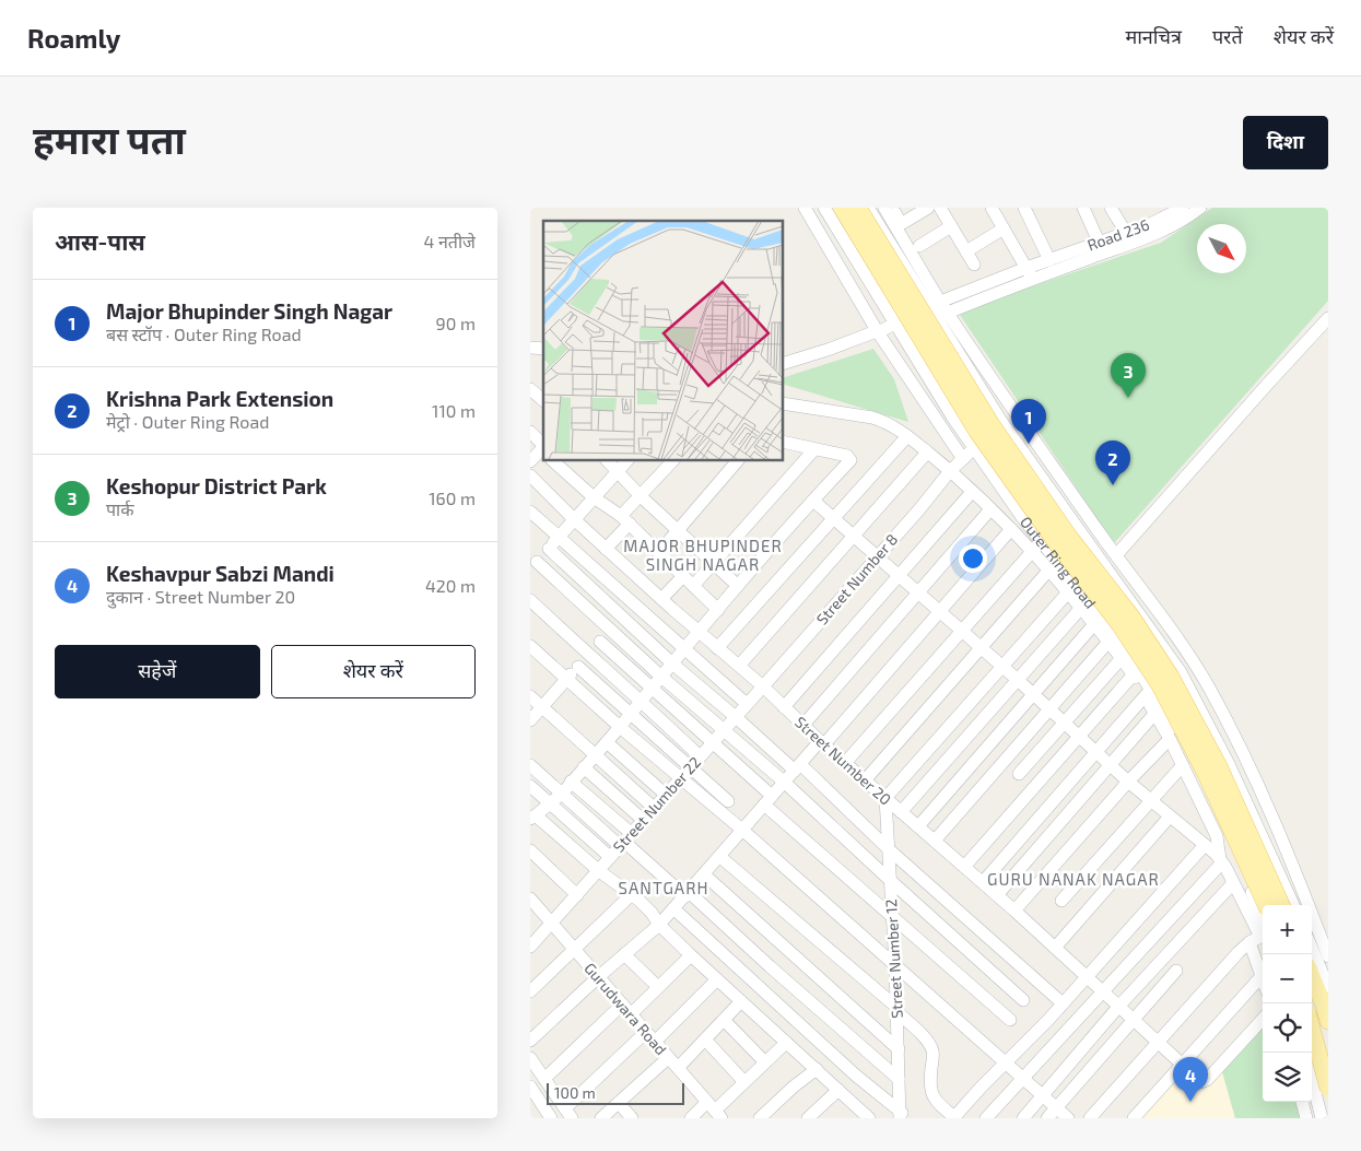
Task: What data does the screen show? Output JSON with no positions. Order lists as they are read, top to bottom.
{
  "streets": {
    "main road": ["Outer Ring Road"],
    "street": [
      "Road 236",
      "Street Number 8",
      "Street Number 20",
      "Street Number 22",
      "Street Number 12",
      "Gurudwara Road"
    ]
  },
  "crossings": [
    ["Outer Ring Road", "Street Number 8"],
    ["Street Number 8", "Street Number 20"],
    ["Street Number 8", "Street Number 22"],
    ["Street Number 20", "Street Number 22"],
    ["Street Number 20", "Street Number 12"],
    ["Street Number 22", "Gurudwara Road"]
  ],
  "districts": ["MAJOR BHUPINDER SINGH NAGAR", "GURU NANAK NAGAR", "SANTGARH"],
  "scale_bar": "100 m",
  "north": "bottom right",
  "page": {
    "header": "Roamly",
    "nav": ["मानचित्र", "परतें", "शेयर करें"],
    "title": "हमारा पता",
    "buttons": [
      "दिशा",
      ["सहेजें", "शेयर करें"]
    ],
    "heading": ["आस-पास", "4 नतीजे"],
    "list": [
      {
        "mark": "1",
        "name": "Major Bhupinder Singh Nagar",
        "note": "बस स्टॉप · Outer Ring Road",
        "value": "90 m"
      },
      {
        "mark": "2",
        "name": "Krishna Park Extension",
        "note": "मेट्रो · Outer Ring Road",
        "value": "110 m"
      },
      {
        "mark": "3",
        "name": "Keshopur District Park",
        "note": "पार्क",
        "value": "160 m"
      },
      {
        "mark": "4",
        "name": "Keshavpur Sabzi Mandi",
        "note": "दुकान · Street Number 20",
        "value": "420 m"
      }
    ],
    "pins": [
      "3",
      "1",
      "2",
      "4"
    ],
    "map_buttons": ["+", "−"],
    "scale": "100 m"
  }
}
